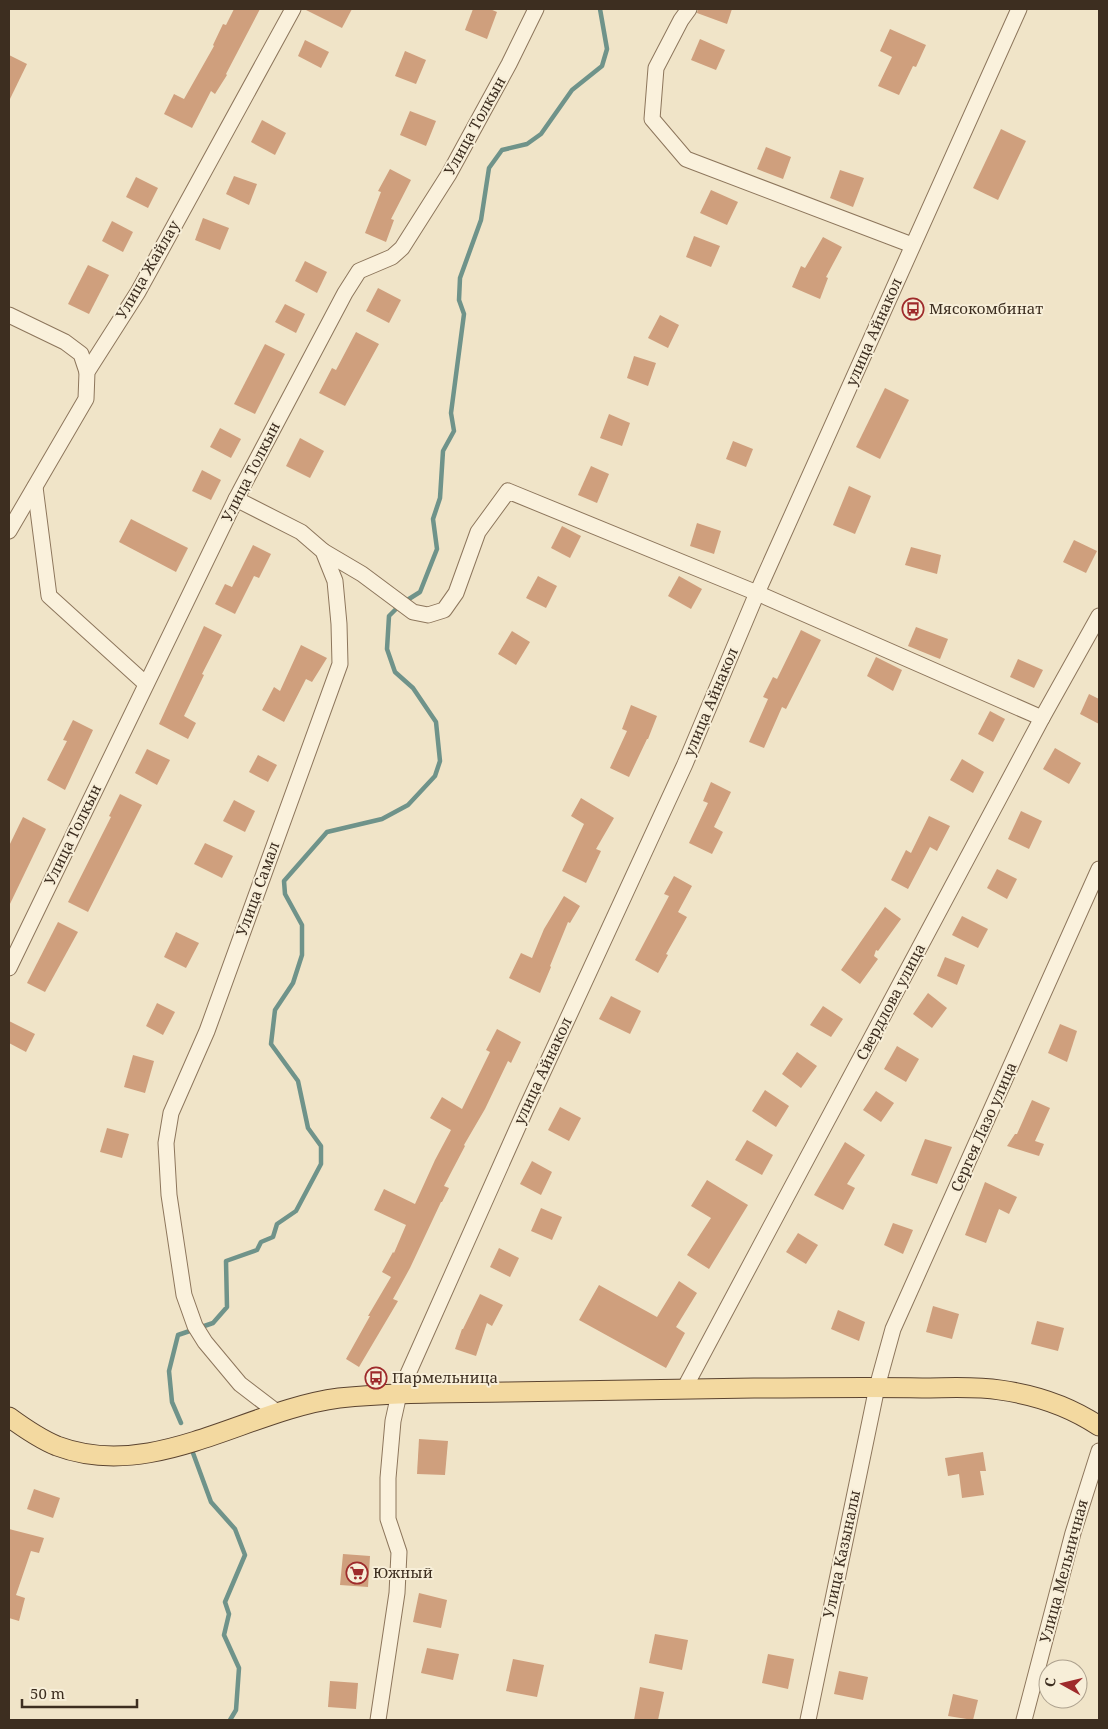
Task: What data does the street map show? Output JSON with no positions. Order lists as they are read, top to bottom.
{
  "streets": {
    "street": [
      "Улица Толкын",
      "Улица Жайлау",
      "улица Айнакол",
      "Улица Самал",
      "Свердлова улица",
      "Сергея Лазо улица",
      "Улица Казыналы",
      "Улица Мельничная"
    ]
  },
  "crossings": [
    ["Улица Толкын", "Улица Самал"],
    ["Сергея Лазо улица", "Улица Казыналы"]
  ],
  "places": {
    "bus stop": ["Мясокомбинат", "Пармельница"],
    "supermarket": ["Южный"]
  },
  "scale_bar": "50 m",
  "north": "left"
}
